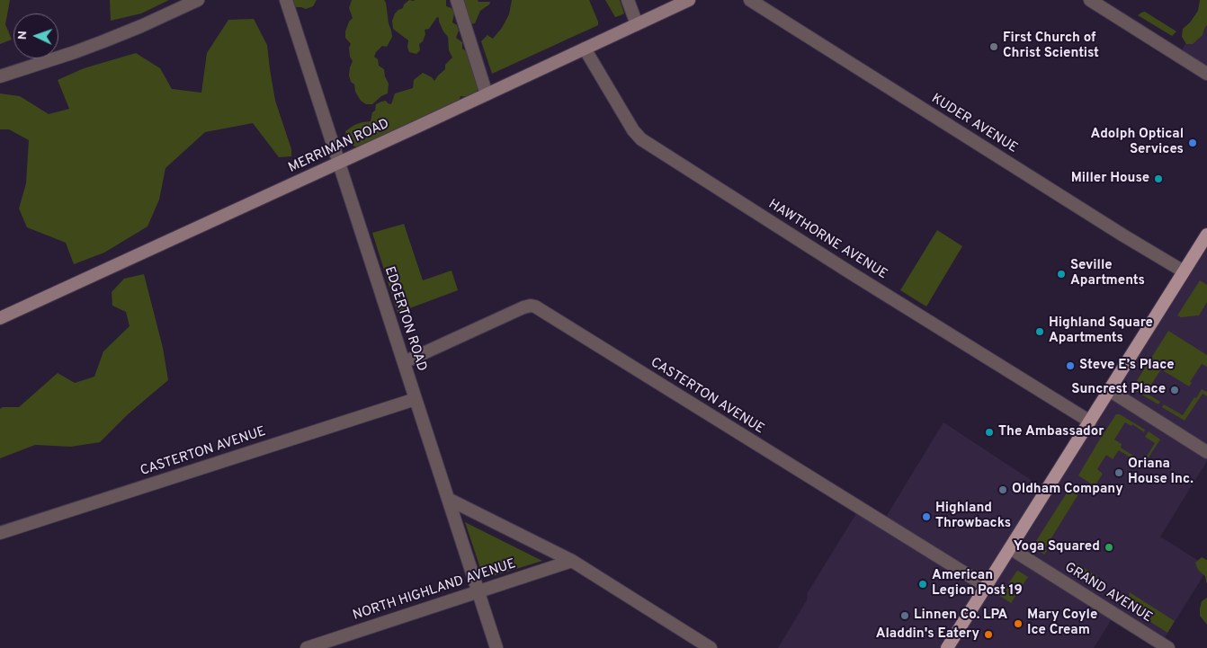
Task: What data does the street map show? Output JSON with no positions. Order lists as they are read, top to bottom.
{
  "streets": {
    "main road": ["MERRIMAN ROAD"],
    "street": [
      "KUDER AVENUE",
      "HAWTHORNE AVENUE",
      "EDGERTON ROAD",
      "CASTERTON AVENUE",
      "NORTH HIGHLAND AVENUE",
      "GRAND AVENUE"
    ]
  },
  "crossings": [
    ["MERRIMAN ROAD", "HAWTHORNE AVENUE"],
    ["MERRIMAN ROAD", "EDGERTON ROAD"],
    ["EDGERTON ROAD", "CASTERTON AVENUE"],
    ["EDGERTON ROAD", "NORTH HIGHLAND AVENUE"]
  ],
  "places": [
    "First Church of Christ Scientist",
    "Adolph Optical Services",
    "Miller House",
    "Seville Apartments",
    "Highland Square Apartments",
    "Steve E’s Place",
    "Suncrest Place",
    "The Ambassador",
    "Oriana House Inc.",
    "Oldham Company",
    "Highland Throwbacks",
    "Yoga Squared",
    "American Legion Post 19",
    "Linnen Co. LPA",
    "Mary Coyle Ice Cream",
    "Aladdin's Eatery"
  ],
  "north": "left"
}
